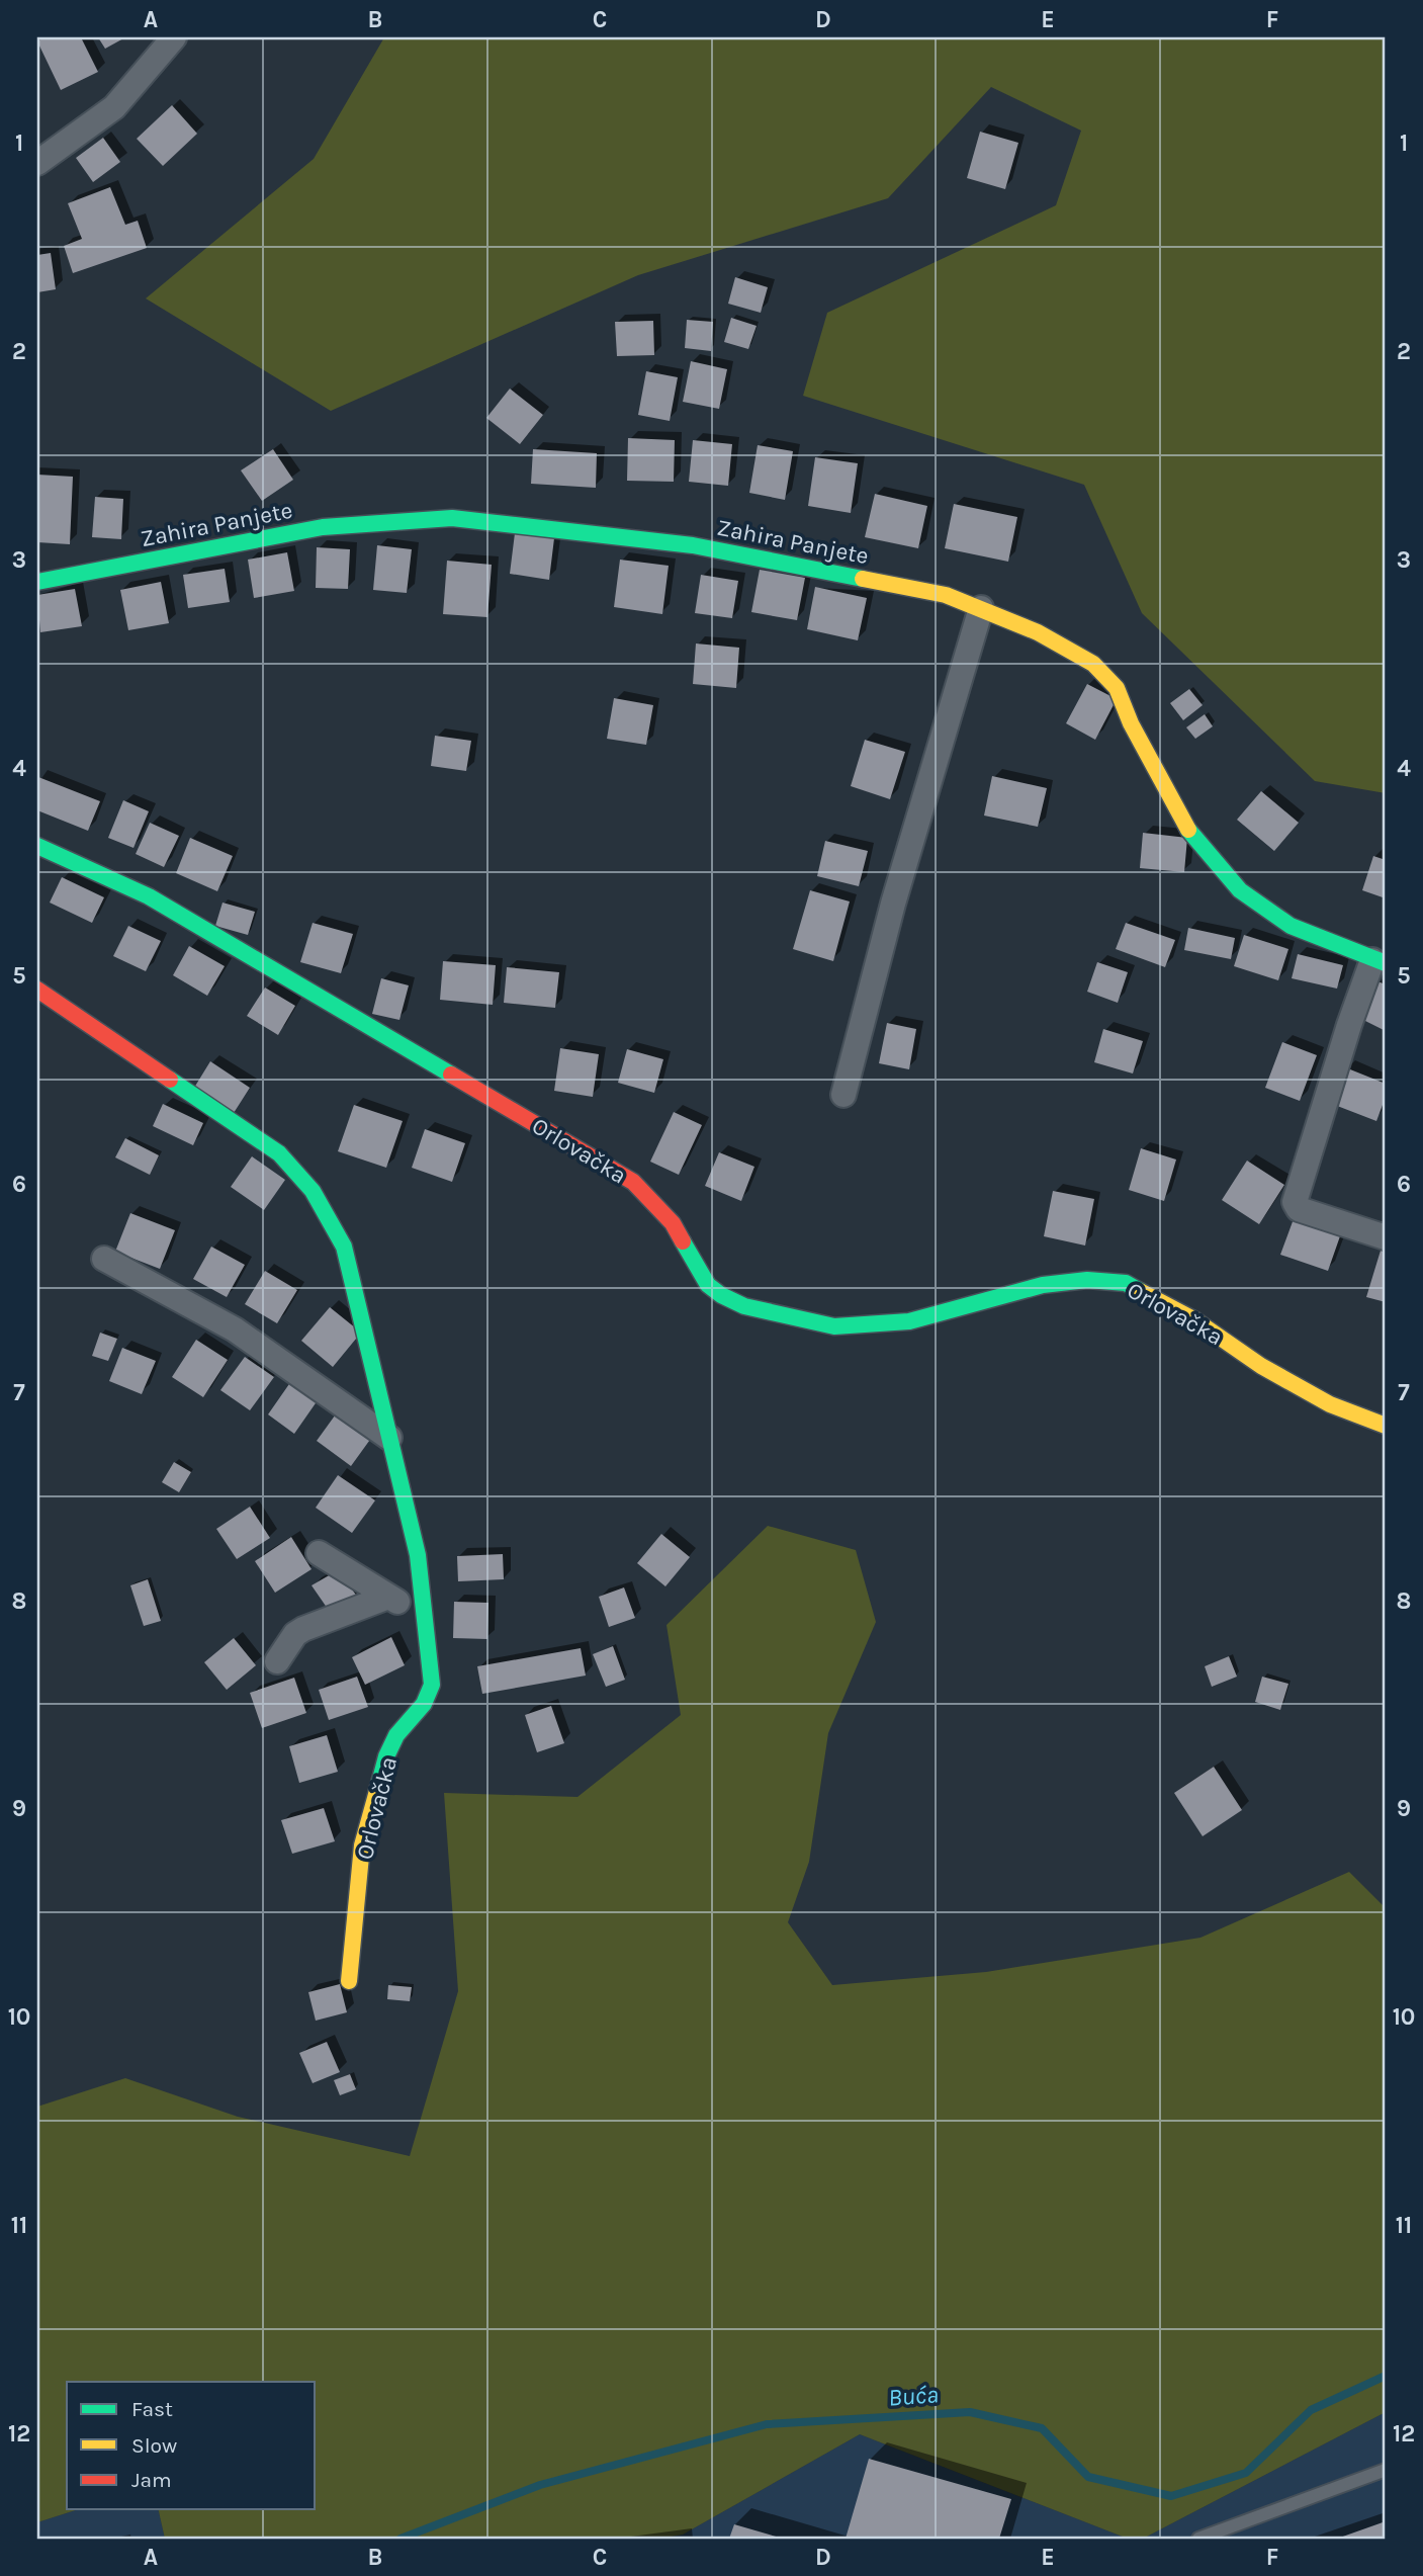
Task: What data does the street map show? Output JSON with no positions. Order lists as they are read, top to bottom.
{
  "streets": {
    "street": ["Zahira Panjete", "Orlovačka"]
  },
  "water": ["Buća"],
  "legend": ["Fast", "Slow", "Jam"],
  "grid": {
    "columns": [
      "A",
      "B",
      "C",
      "D",
      "E",
      "F"
    ],
    "rows": [
      "1",
      "2",
      "3",
      "4",
      "5",
      "6",
      "7",
      "8",
      "9",
      "10",
      "11",
      "12"
    ]
  }
}
